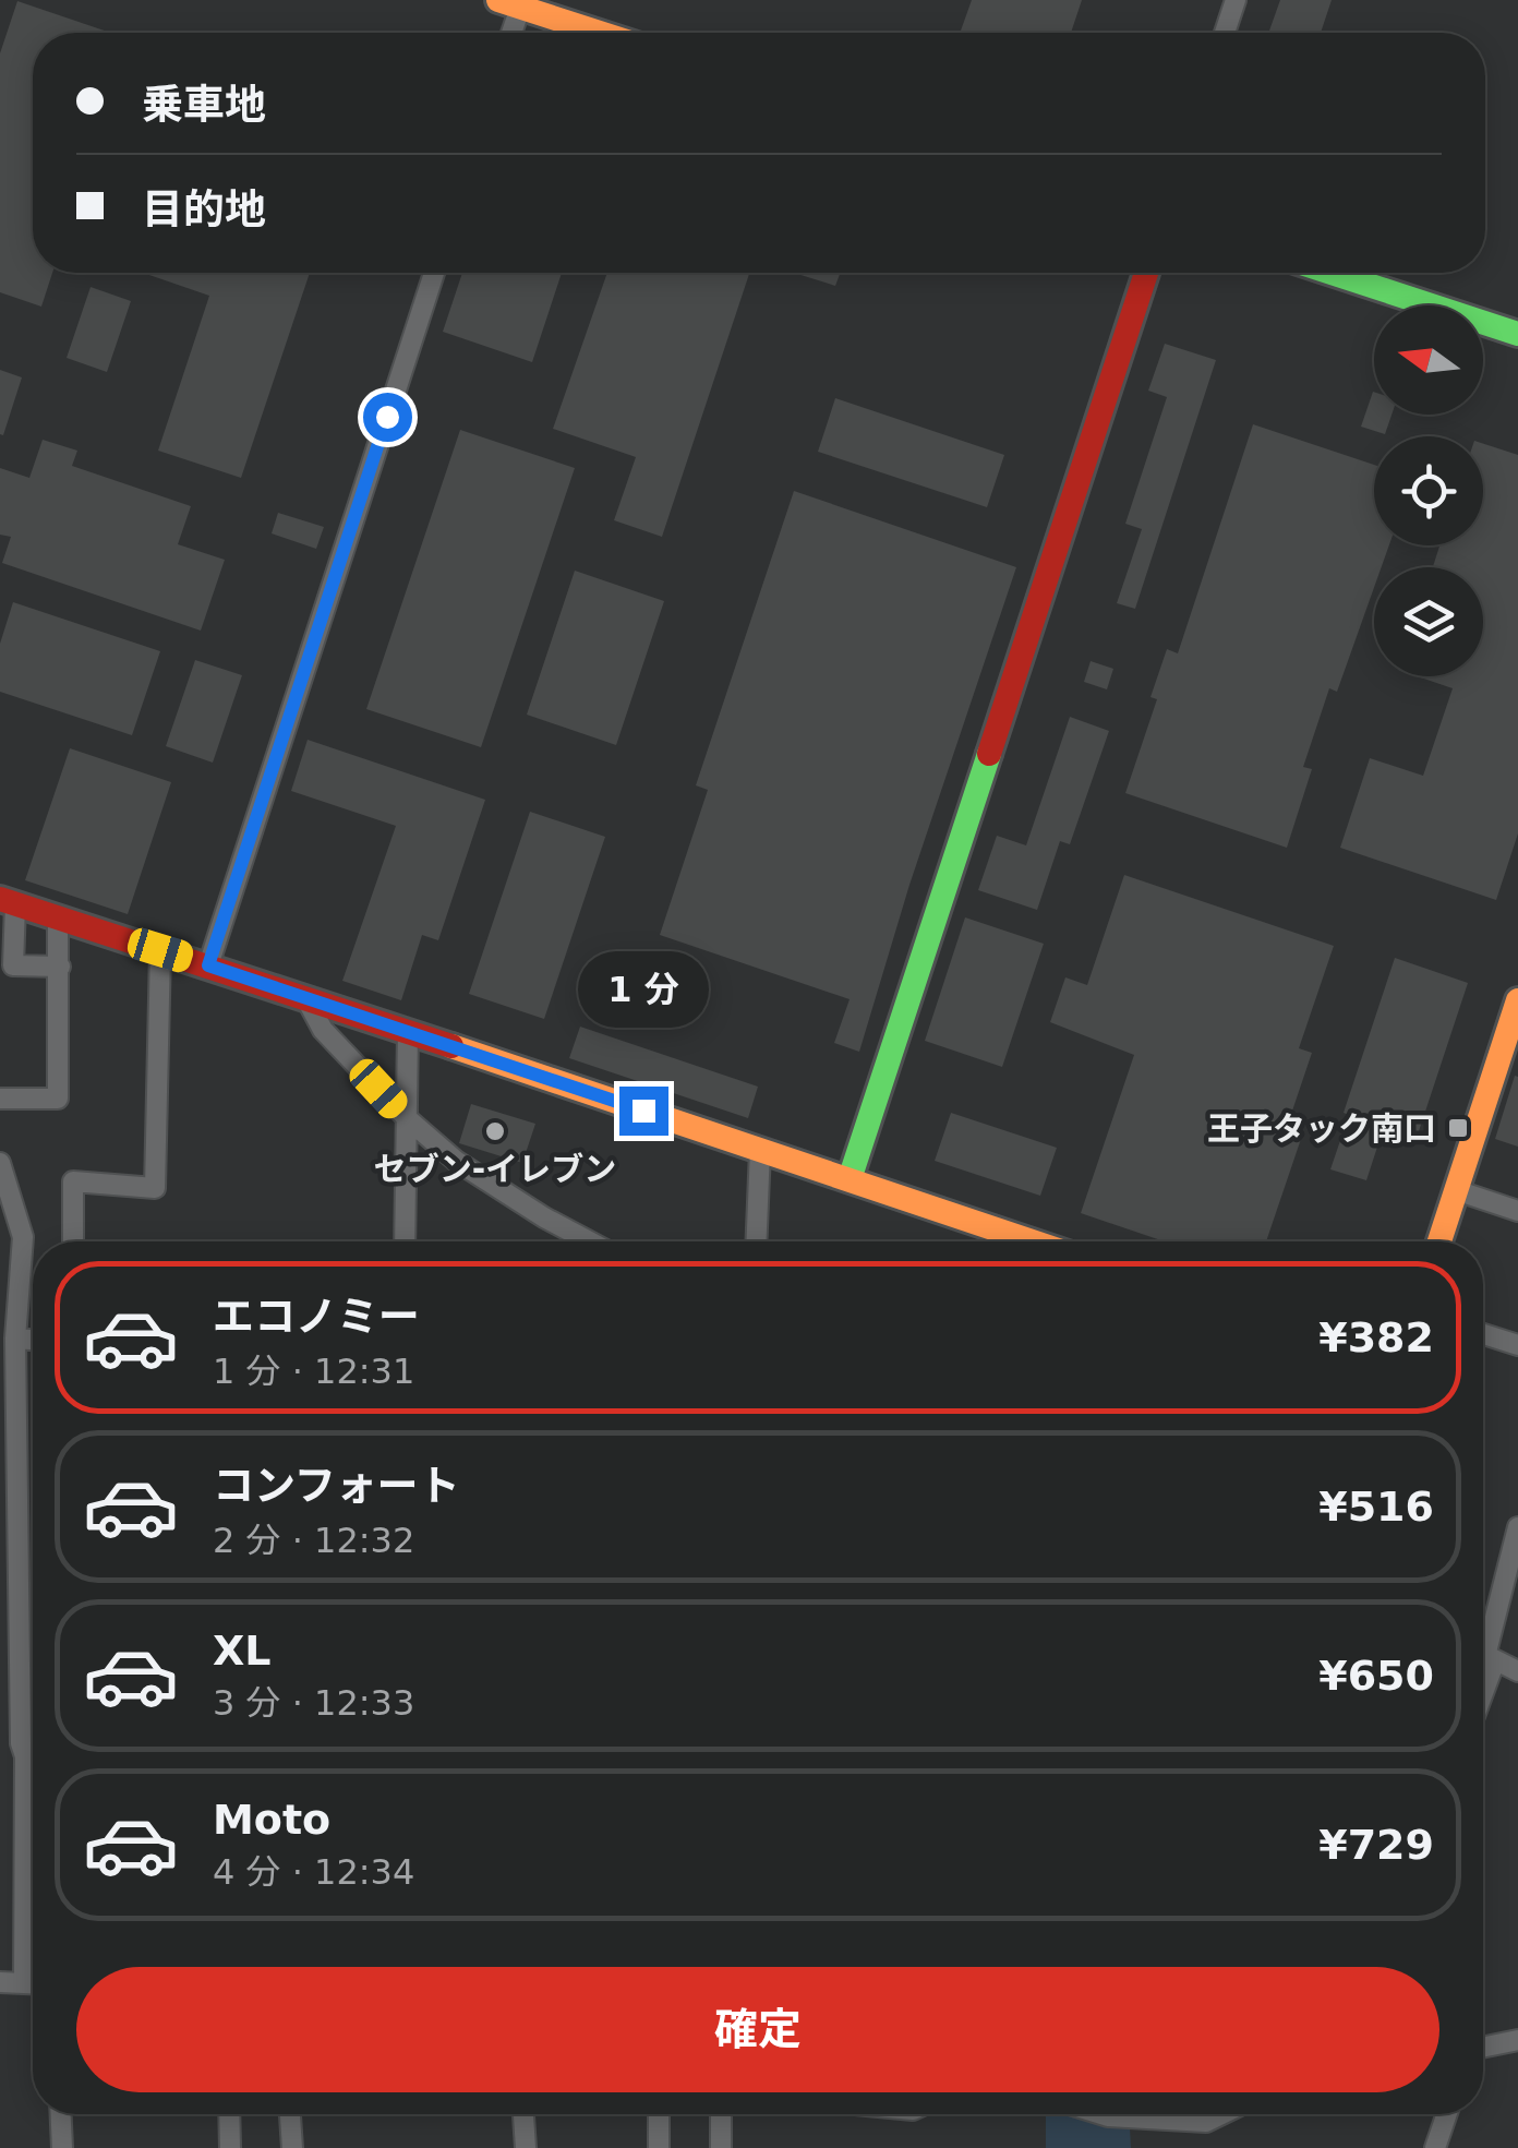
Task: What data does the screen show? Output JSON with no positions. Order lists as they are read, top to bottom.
{
  "places": {
    "transit": ["王子タック南口"],
    "other": ["セブン-イレブン"]
  },
  "north": "left",
  "page": {
    "banner": ["乗車地", "目的地"],
    "bubble": "1 分",
    "list": [
      {
        "name": "エコノミー",
        "note": "1 分 · 12:31",
        "value": "¥382"
      },
      {
        "name": "コンフォート",
        "note": "2 分 · 12:32",
        "value": "¥516"
      },
      {
        "name": "XL",
        "note": "3 分 · 12:33",
        "value": "¥650"
      },
      {
        "name": "Moto",
        "note": "4 分 · 12:34",
        "value": "¥729"
      }
    ],
    "buttons": "確定"
  }
}
